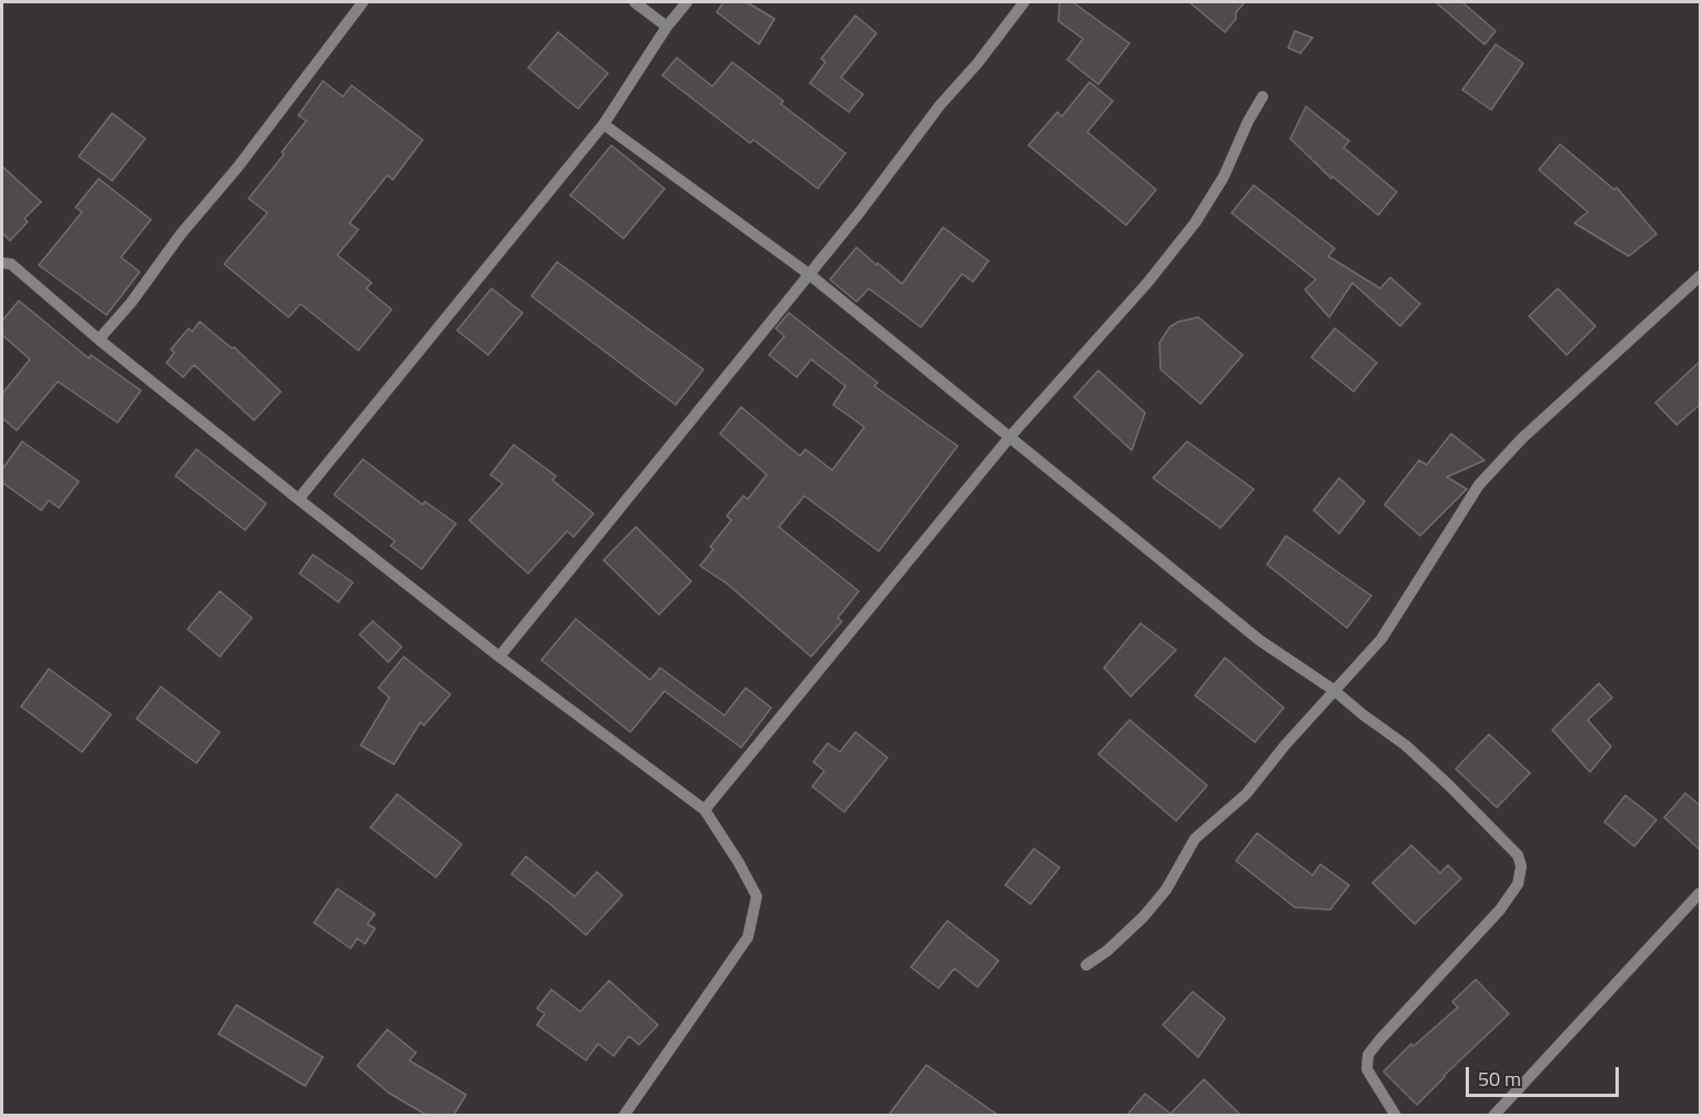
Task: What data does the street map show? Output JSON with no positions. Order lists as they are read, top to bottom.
{
  "scale_bar": "50 m"
}
